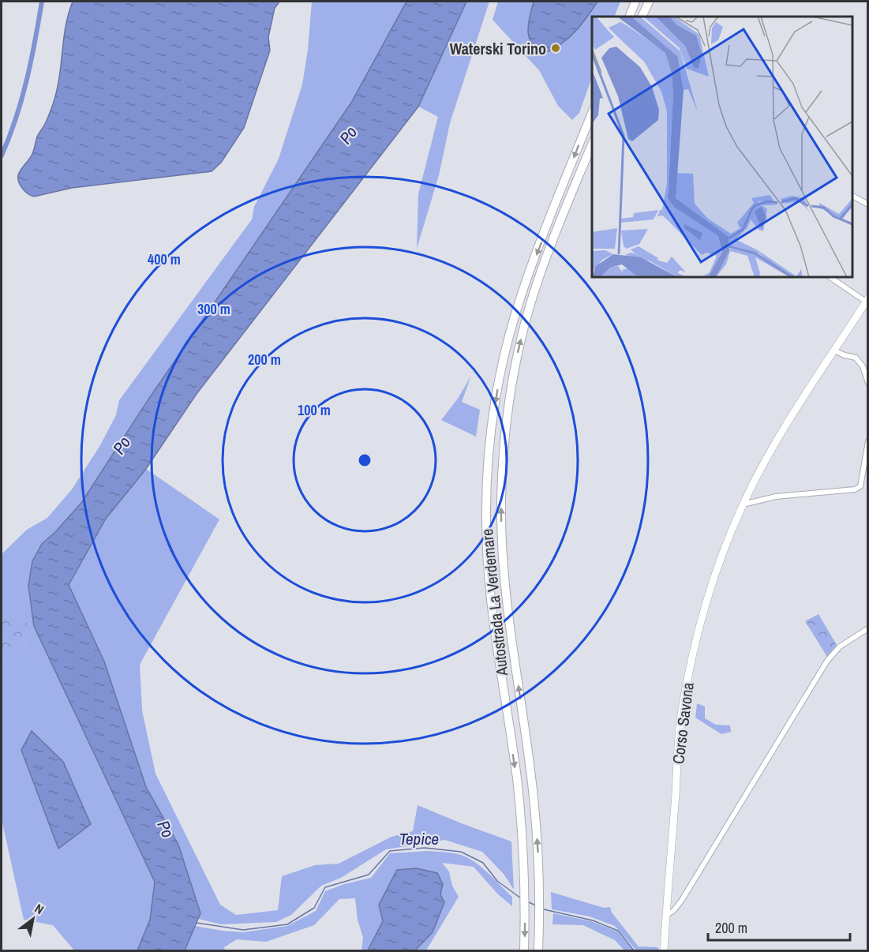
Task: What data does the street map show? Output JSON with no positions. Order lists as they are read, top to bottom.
{
  "streets": {
    "highway": ["Autostrada La Verdemare"],
    "main road": ["Corso Savona"]
  },
  "water": ["Po", "Tepice"],
  "places": ["Waterski Torino"],
  "scale_bar": "200 m",
  "north": "top right",
  "rings": [
    "400 m",
    "300 m",
    "200 m",
    "100 m"
  ]
}
